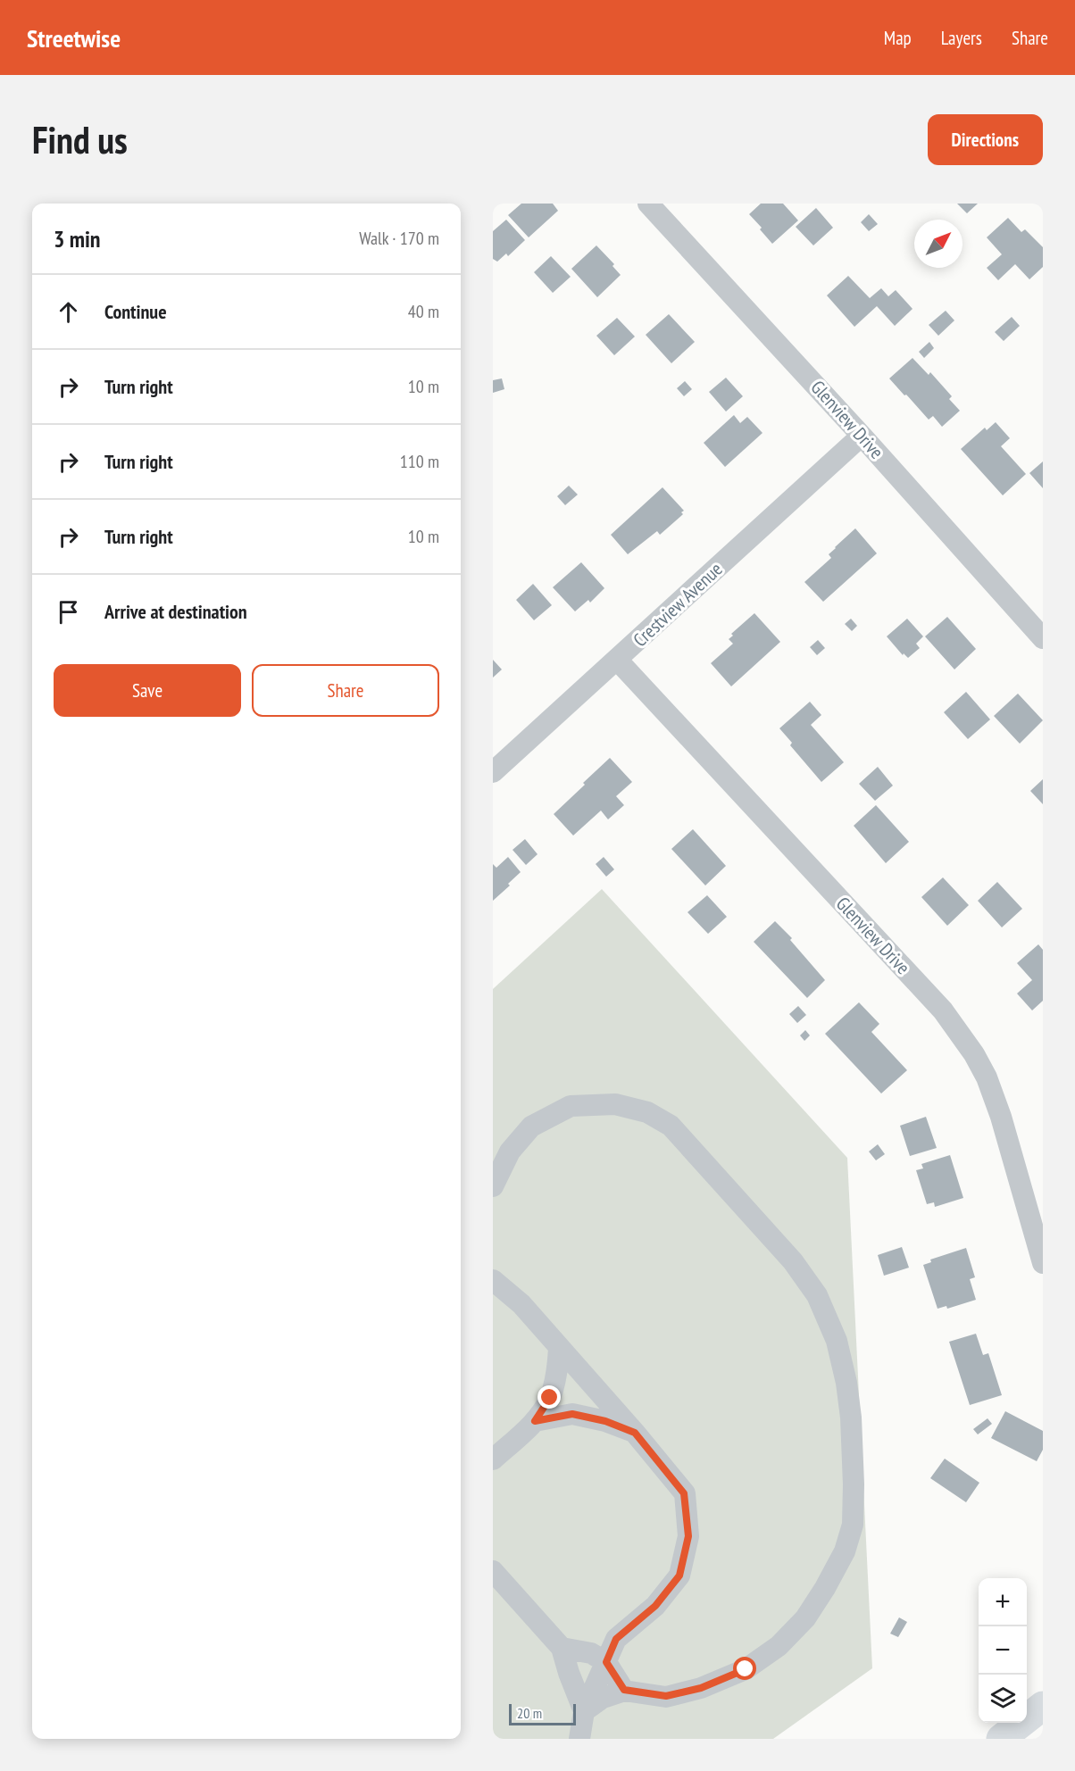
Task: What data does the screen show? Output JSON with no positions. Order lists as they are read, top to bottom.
{
  "streets": {
    "street": ["Glenview Drive", "Crestview Avenue"]
  },
  "crossings": [
    ["Glenview Drive", "Crestview Avenue"]
  ],
  "scale_bar": "20 m",
  "north": "top right",
  "page": {
    "header": "Streetwise",
    "nav": ["Map", "Layers", "Share"],
    "buttons": [
      "Directions",
      ["Save", "Share"]
    ],
    "title": "Find us",
    "heading": ["3 min", "Walk · 170 m"],
    "list": [
      ["Continue", "40 m"],
      ["Turn right", "10 m"],
      ["Turn right", "110 m"],
      ["Turn right", "10 m"],
      "Arrive at destination"
    ],
    "map_buttons": ["+", "−"],
    "scale": "20 m"
  }
}
